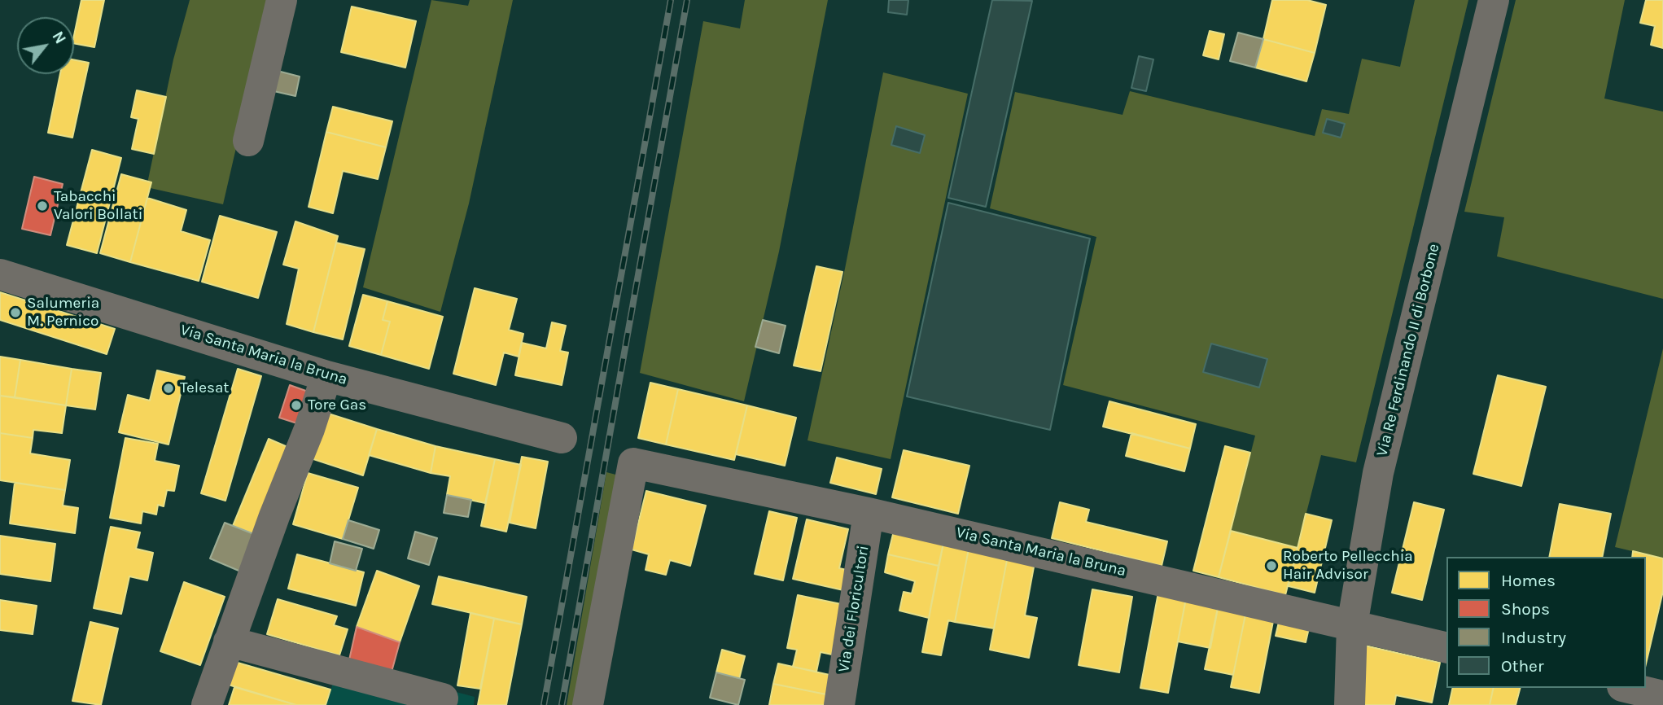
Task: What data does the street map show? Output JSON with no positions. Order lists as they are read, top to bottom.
{
  "streets": {
    "street": ["Via Re Ferdinando II di Borbone", "Via Santa Maria la Bruna", "Via dei Floricultori"]
  },
  "crossings": [
    ["Via Re Ferdinando II di Borbone", "Via Santa Maria la Bruna"],
    ["Via Santa Maria la Bruna", "Via dei Floricultori"]
  ],
  "places": [
    "Tabacchi Valori Bollati",
    "Salumeria M. Pernico",
    "Telesat",
    "Tore Gas",
    "Roberto Pellecchia Hair Advisor"
  ],
  "legend": [
    "Homes",
    "Shops",
    "Industry",
    "Other"
  ],
  "north": "top right"
}
